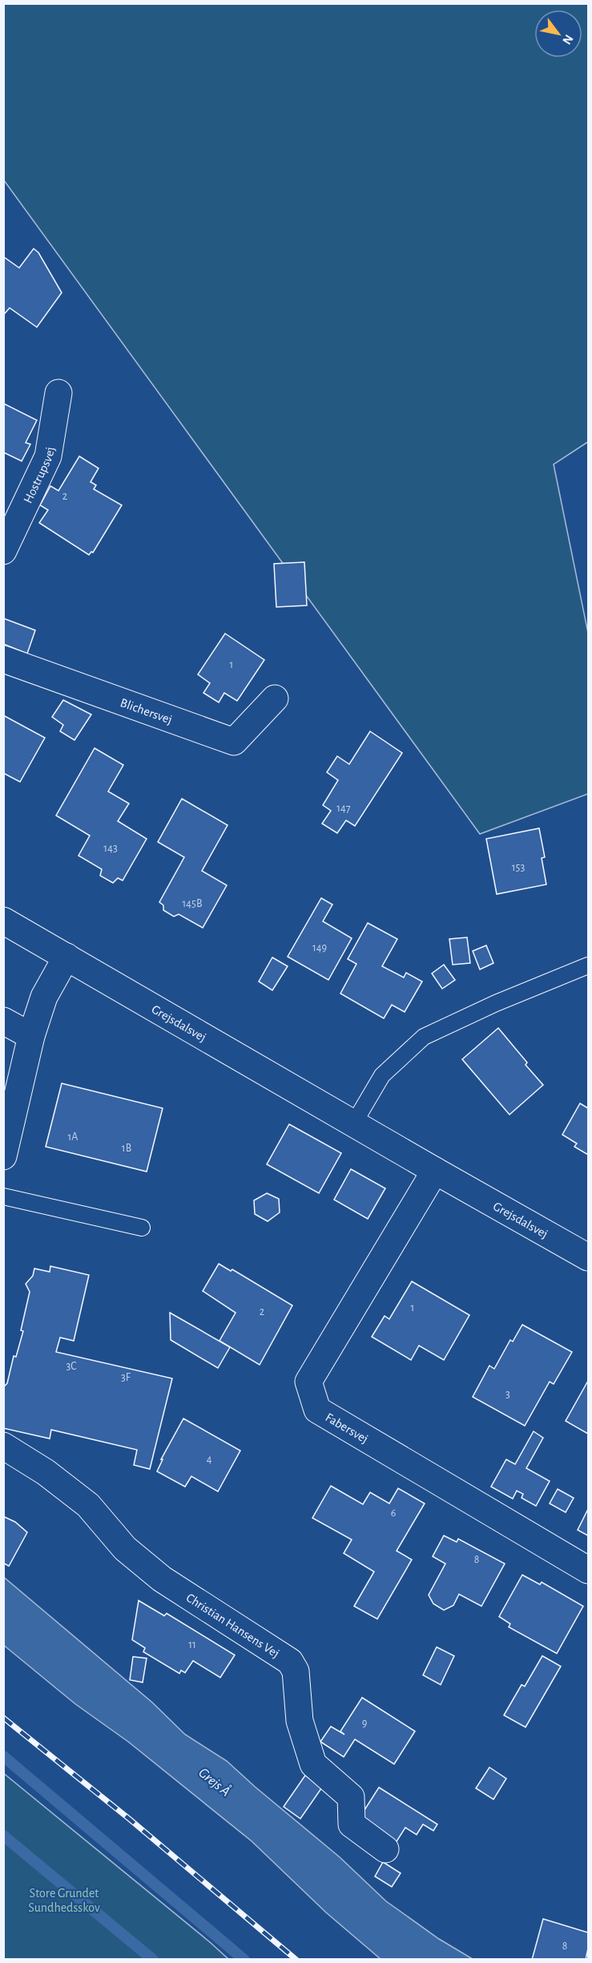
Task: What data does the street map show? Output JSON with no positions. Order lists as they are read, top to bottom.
{
  "streets": {
    "street": [
      "Hostrupsvej",
      "Blichersvej",
      "Grejsdalsvej",
      "Fabersvej",
      "Christian Hansens Vej"
    ]
  },
  "crossings": [
    ["Grejsdalsvej", "Fabersvej"]
  ],
  "water": ["Grejs Å"],
  "parks": ["Store Grundet Sundhedsskov"],
  "house_numbers": [
    "2",
    "1",
    "147",
    "143",
    "153",
    "145B",
    "149",
    "1A",
    "1B",
    "1",
    "2",
    "3C",
    "3F",
    "3",
    "4",
    "6",
    "8",
    "11",
    "9",
    "8"
  ],
  "north": "bottom right"
}
